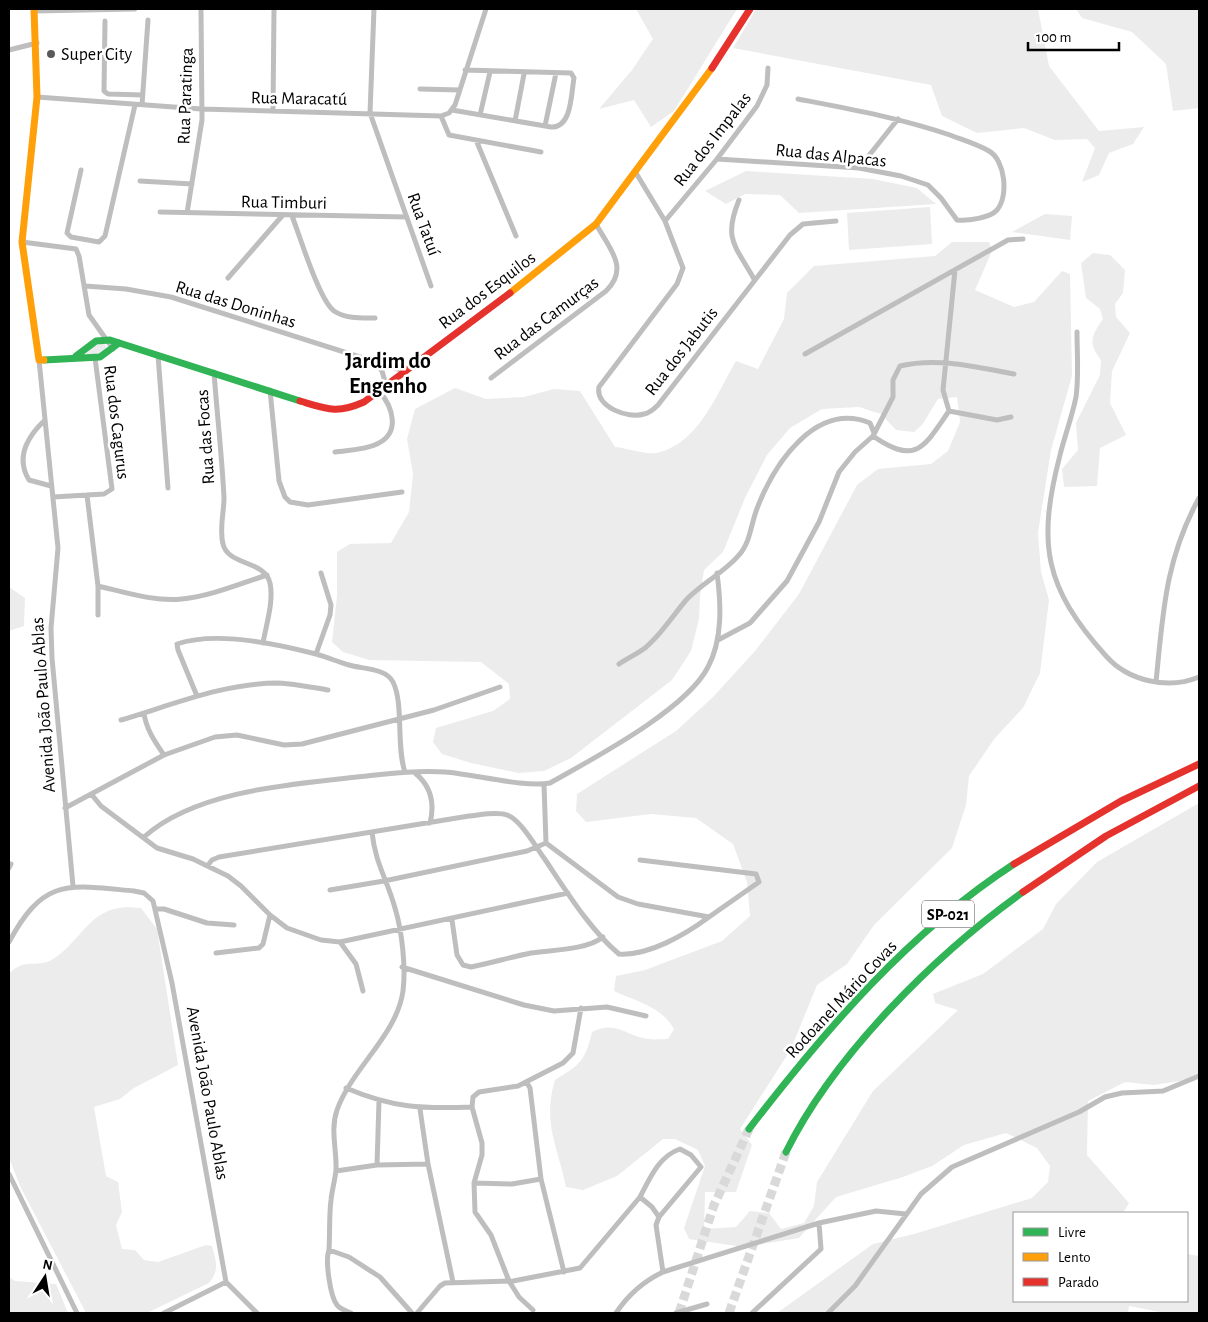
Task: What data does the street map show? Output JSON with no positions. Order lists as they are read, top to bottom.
{
  "streets": {
    "main road": [
      "Rua dos Esquilos",
      "Avenida João Paulo Ablas",
      "SP-021",
      "Rodoanel Mário Covas"
    ],
    "street": [
      "Rua Paratinga",
      "Rua Maracatú",
      "Rua dos Impalas",
      "Rua das Alpacas",
      "Rua Timburi",
      "Rua Tatuí",
      "Rua das Doninhas",
      "Rua das Camurças",
      "Rua dos Jabutis",
      "Rua dos Cagurus",
      "Rua das Focas"
    ]
  },
  "crossings": [
    ["Rua Paratinga", "Rua Maracatú"],
    ["Rua Paratinga", "Rua Timburi"],
    ["Rua Maracatú", "Rua Tatuí"],
    ["Rua Maracatú", "Avenida João Paulo Ablas"],
    ["Rua dos Impalas", "Rua das Alpacas"],
    ["Rua dos Impalas", "Rua dos Jabutis"],
    ["Rua Timburi", "Rua Tatuí"],
    ["Rua dos Esquilos", "Rua das Doninhas"],
    ["Rua dos Esquilos", "Rua das Camurças"],
    ["Rua dos Esquilos", "Rua dos Jabutis"],
    ["Rua dos Esquilos", "Rua das Focas"],
    ["Rua dos Cagurus", "Avenida João Paulo Ablas"]
  ],
  "districts": ["Jardim do Engenho"],
  "places": ["Super City"],
  "legend": ["Livre", "Lento", "Parado"],
  "scale_bar": "100 m",
  "north": "top"
}
